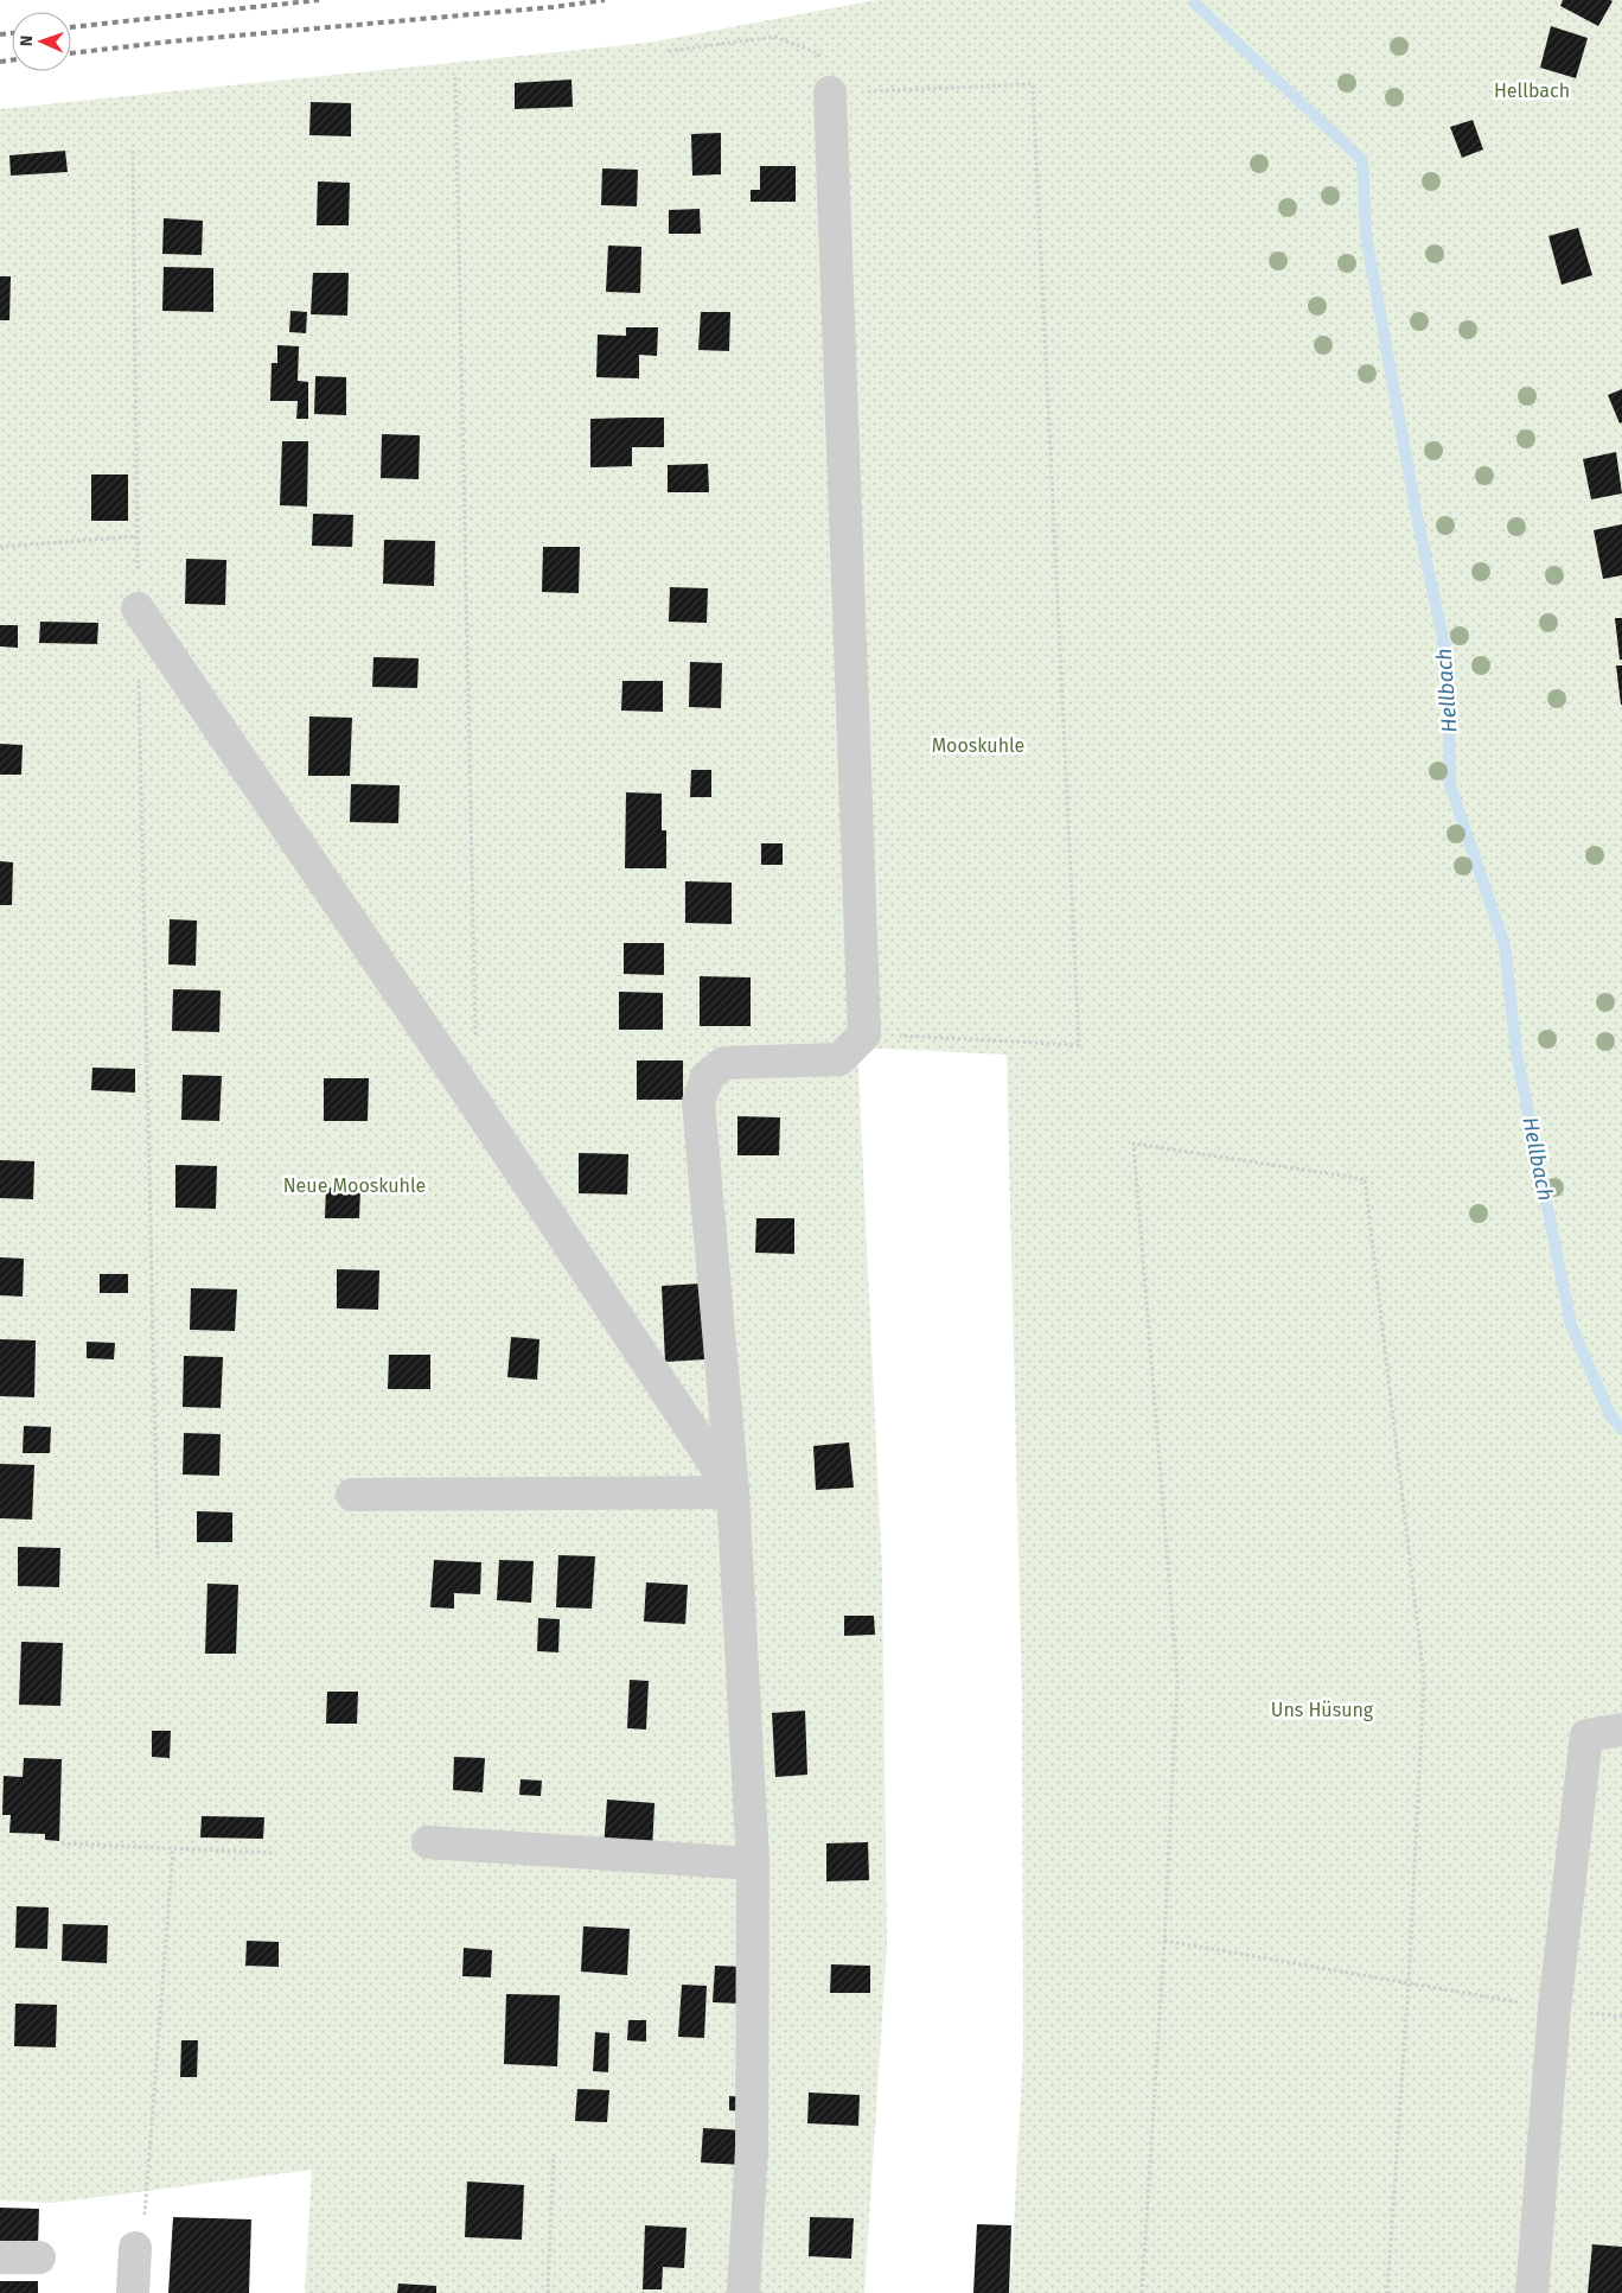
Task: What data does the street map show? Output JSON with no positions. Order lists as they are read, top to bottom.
{
  "water": ["Hellbach"],
  "parks": [
    "Hellbach",
    "Mooskuhle",
    "Neue Mooskuhle",
    "Uns Hüsung"
  ],
  "north": "left"
}
